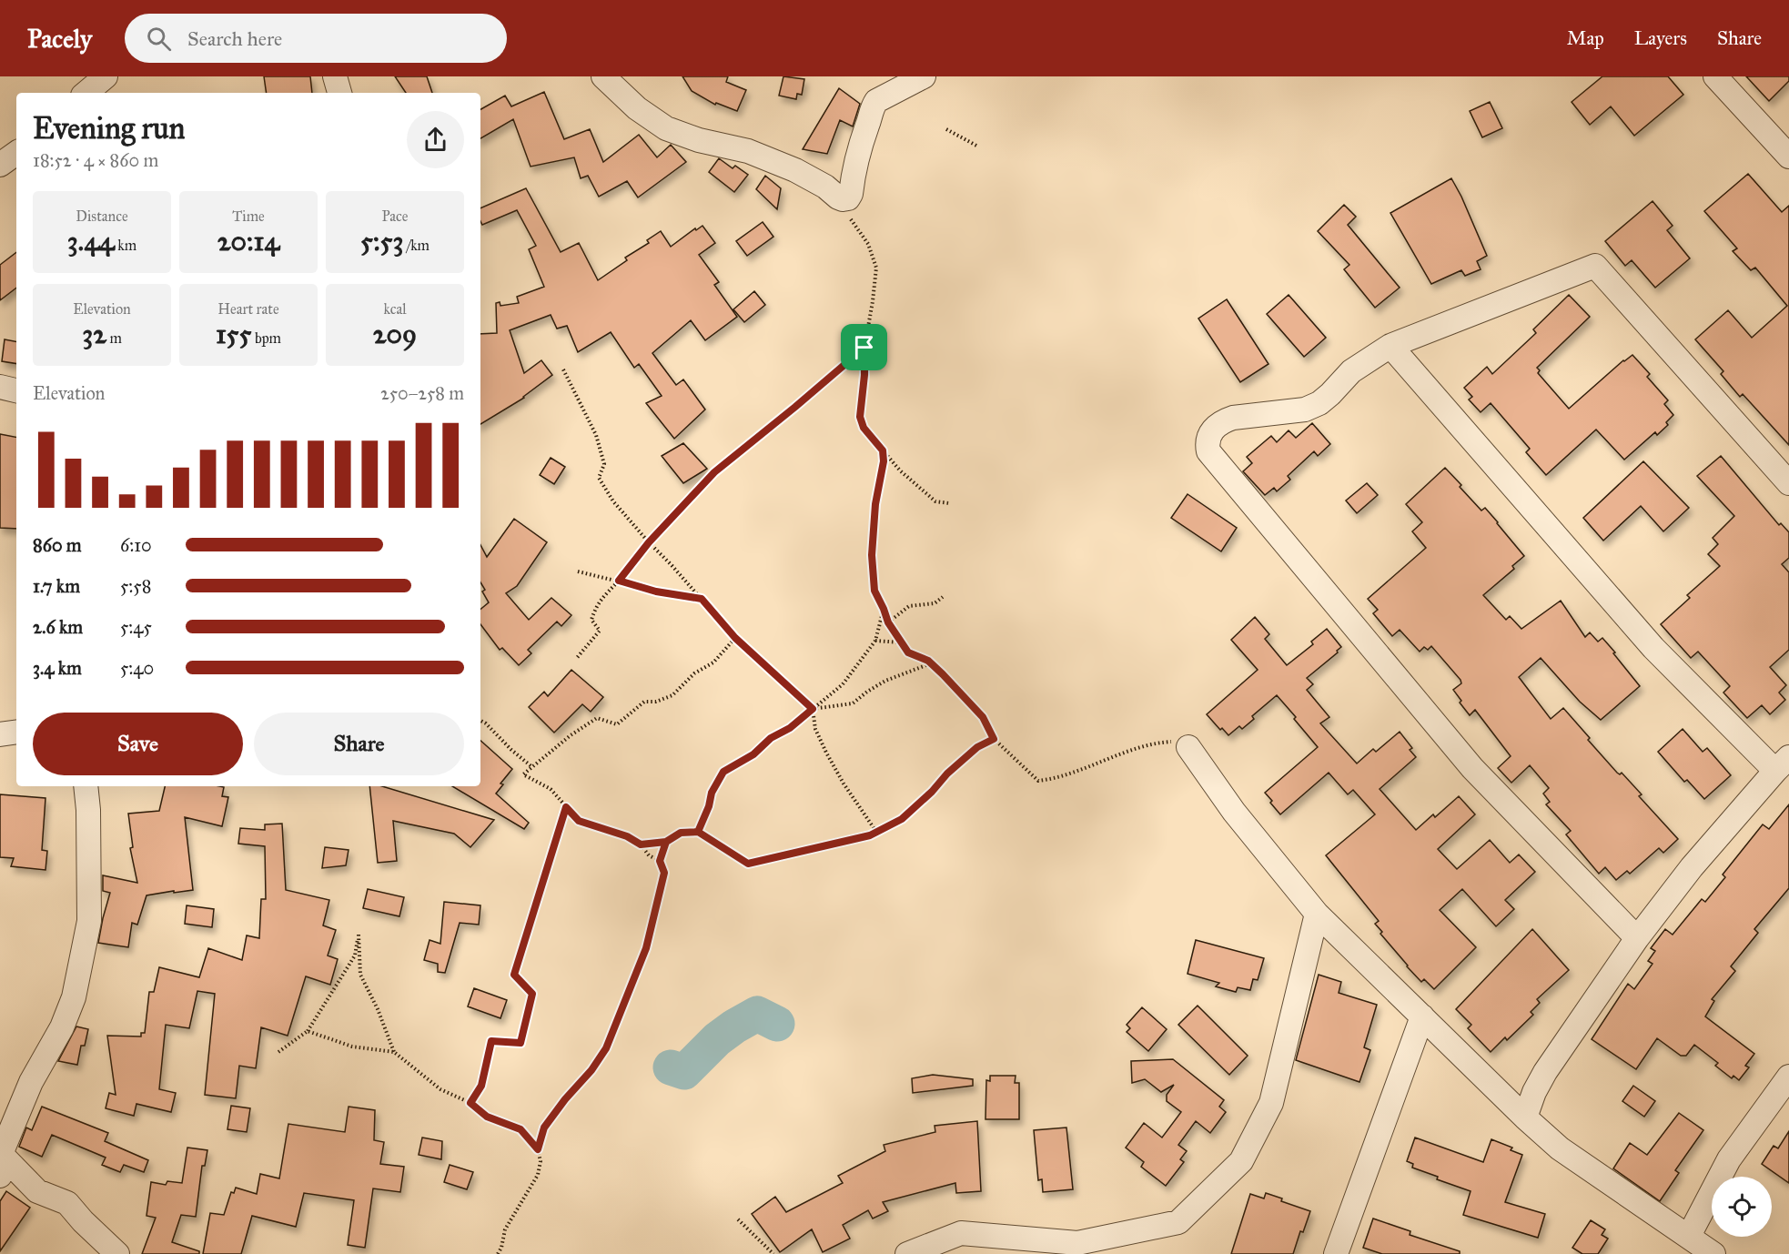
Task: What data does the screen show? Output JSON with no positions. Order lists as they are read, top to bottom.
{
  "page": {
    "header": "Pacely",
    "search": "Search here",
    "nav": ["Map", "Layers", "Share"],
    "heading": ["Evening run", "18:52 · 4 × 860 m"],
    "stats": [
      ["Distance", "3.44 km"],
      ["Time", "20:14"],
      ["Pace", "5:53 /km"],
      ["Elevation", "32 m"],
      ["Heart rate", "155 bpm"],
      ["kcal", "209"]
    ],
    "chart": ["Elevation", "250–258 m"],
    "list": [
      {
        "name": "860 m",
        "note": "6:10"
      },
      {
        "name": "1.7 km",
        "note": "5:58"
      },
      {
        "name": "2.6 km",
        "note": "5:45"
      },
      {
        "name": "3.4 km",
        "note": "5:40"
      }
    ],
    "buttons": ["Save", "Share"]
  }
}
